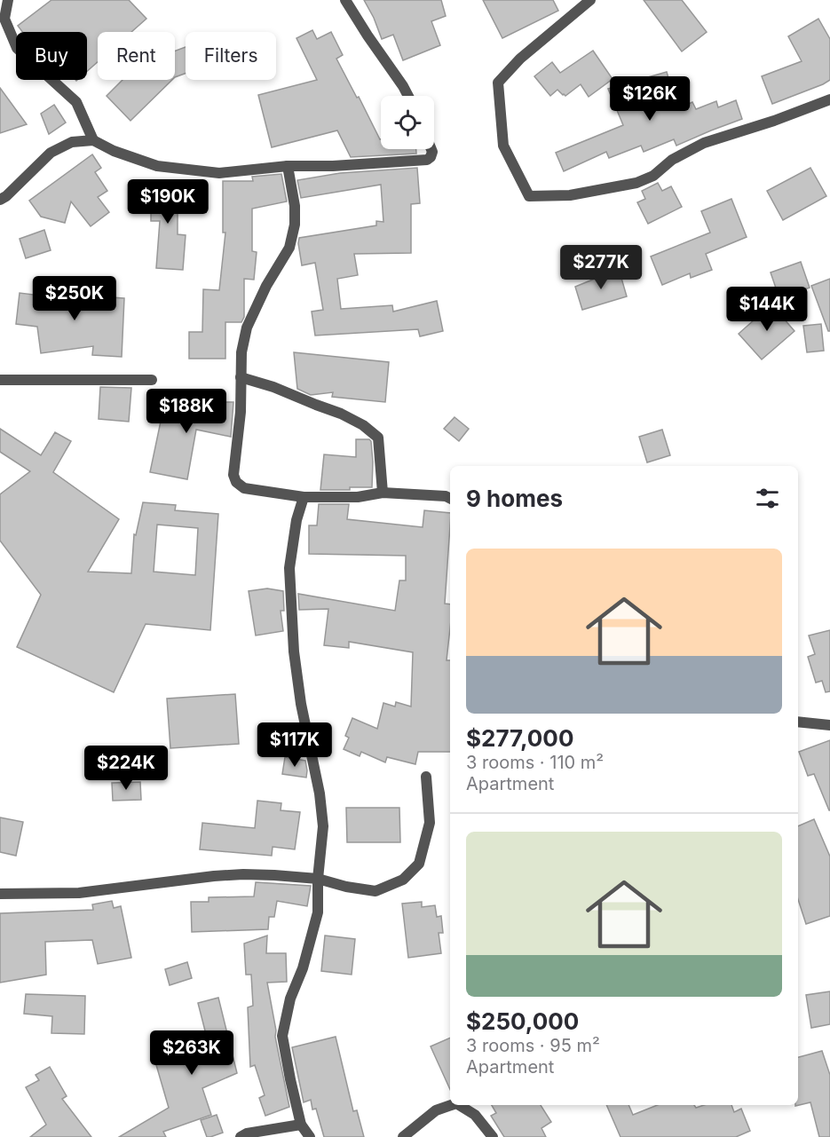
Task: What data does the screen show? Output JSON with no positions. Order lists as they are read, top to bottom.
{
  "page": {
    "chip": ["Buy", "Rent", "Filters"],
    "price": [
      "$126K",
      "$190K",
      "$277K",
      "$250K",
      "$144K",
      "$188K",
      "$117K",
      "$224K",
      "$263K"
    ],
    "heading": "9 homes",
    "list": [
      {
        "name": "$277,000",
        "note": "3 rooms · 110 m² · Apartment"
      },
      {
        "name": "$250,000",
        "note": "3 rooms · 95 m² · Apartment"
      }
    ]
  }
}
